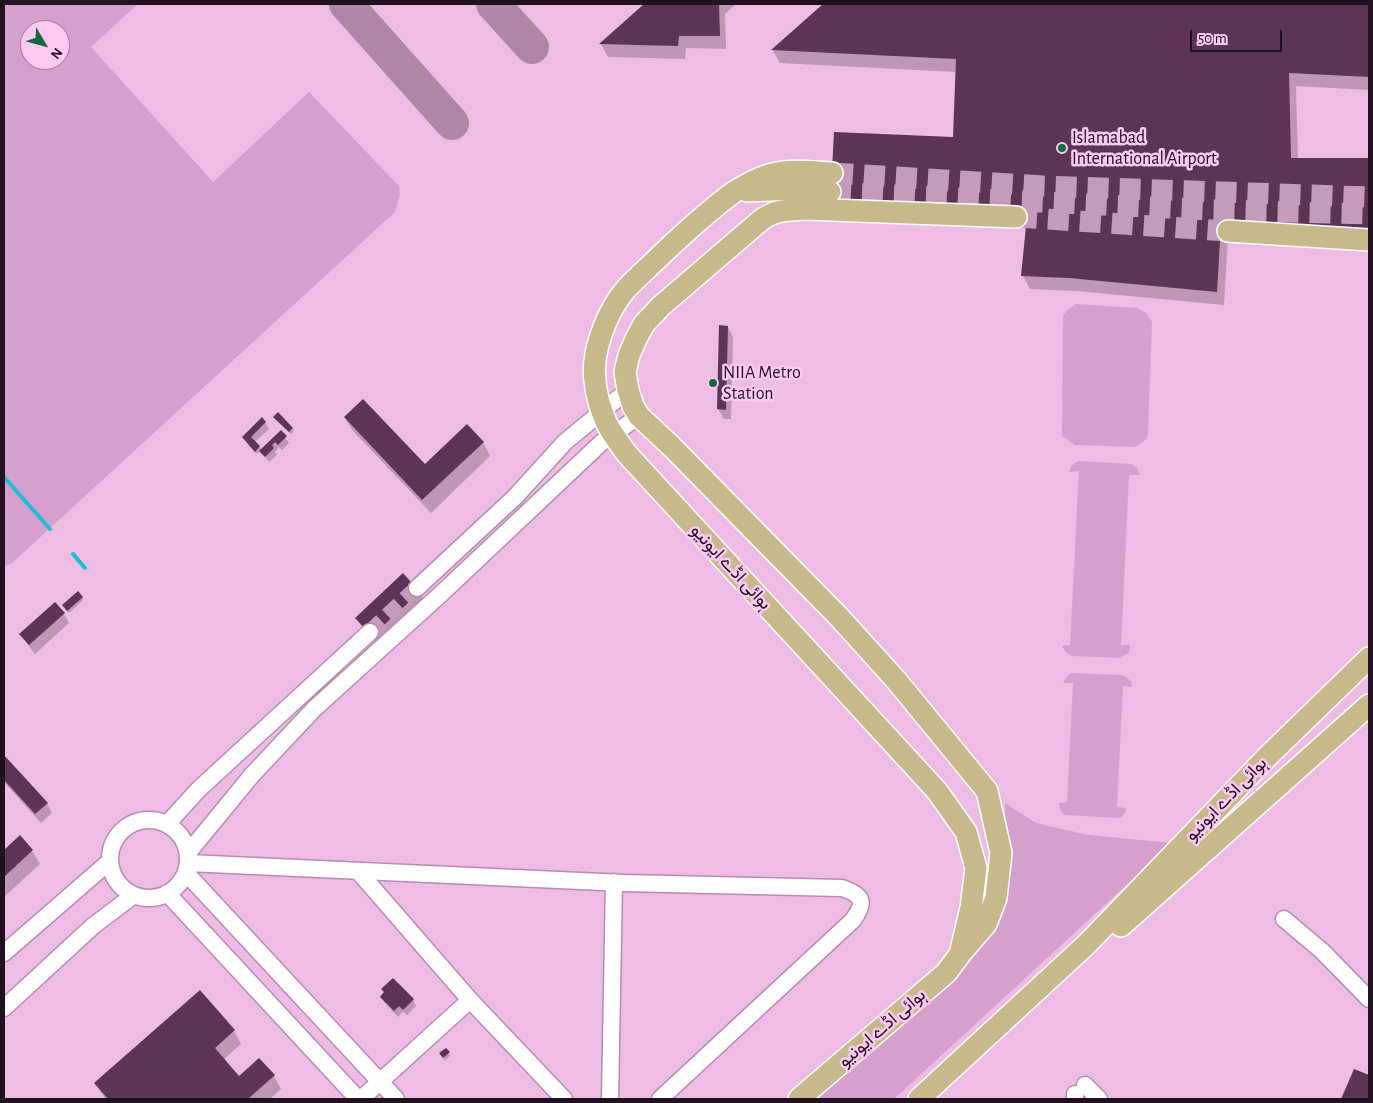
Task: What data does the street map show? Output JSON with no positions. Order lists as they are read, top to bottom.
{
  "streets": {
    "main road": ["ہوائی اڈے ایونیو"]
  },
  "places": ["Islamabad International Airport", "NIIA Metro Station"],
  "scale_bar": "50 m",
  "north": "bottom right"
}
